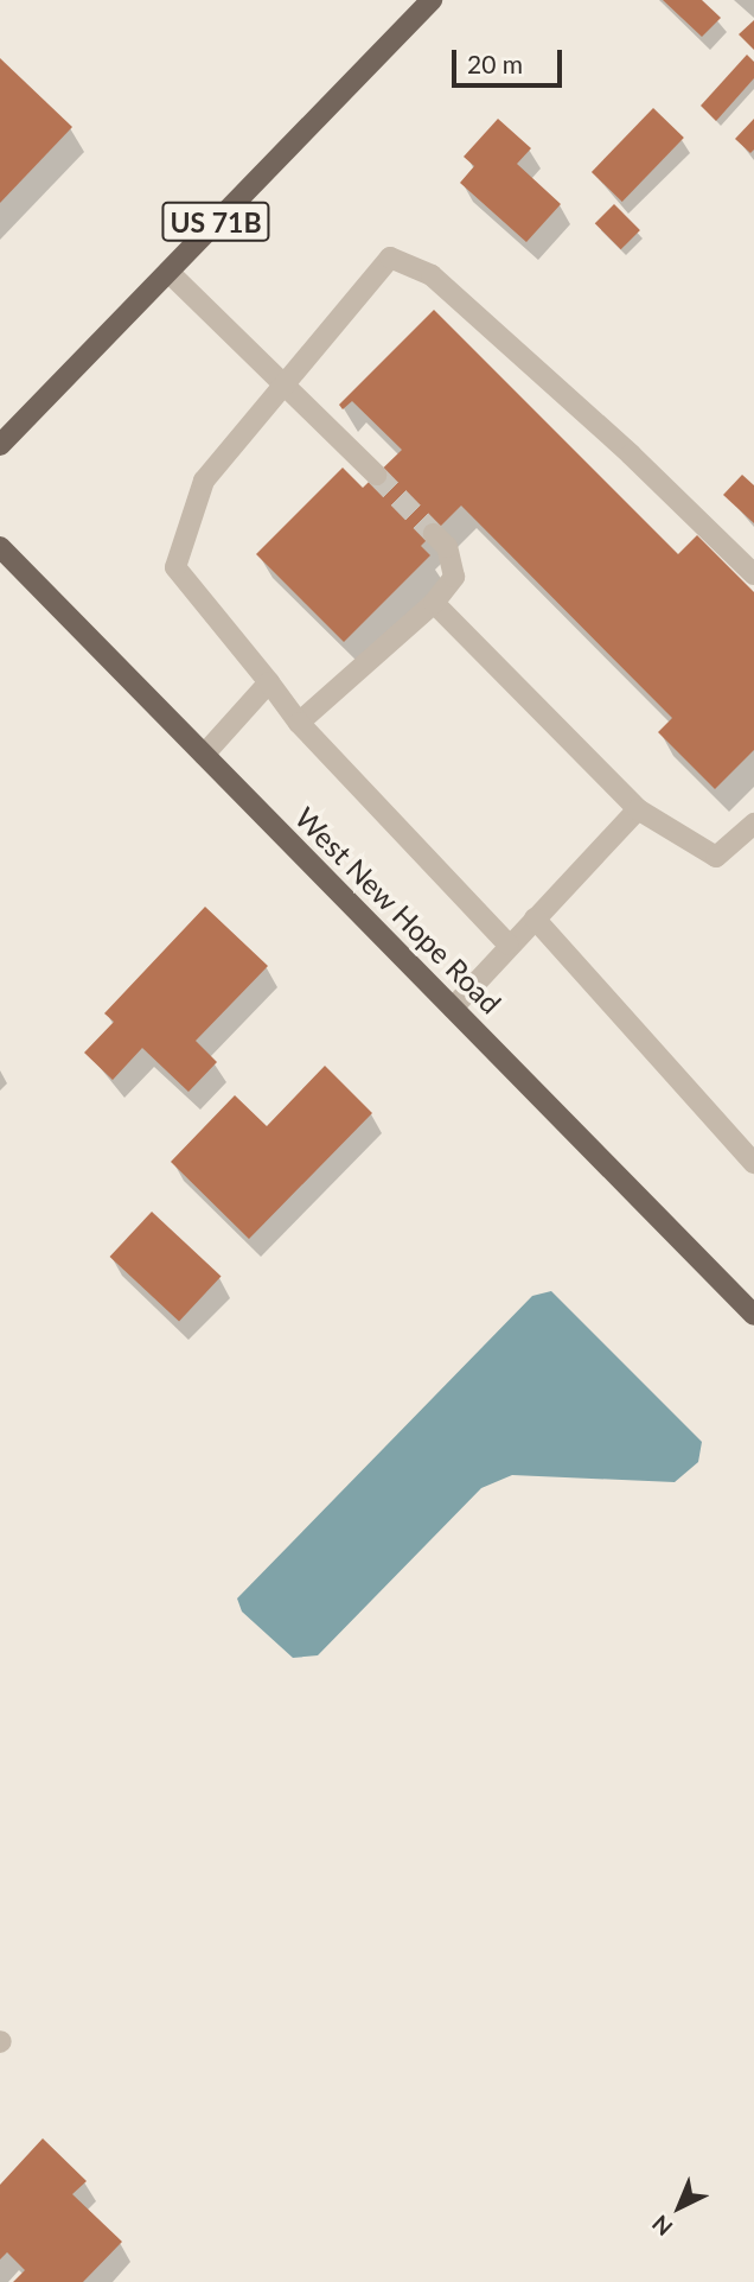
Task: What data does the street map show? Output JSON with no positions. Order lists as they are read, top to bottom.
{
  "streets": {
    "main road": ["US 71B", "West New Hope Road"]
  },
  "scale_bar": "20 m",
  "north": "bottom left"
}
